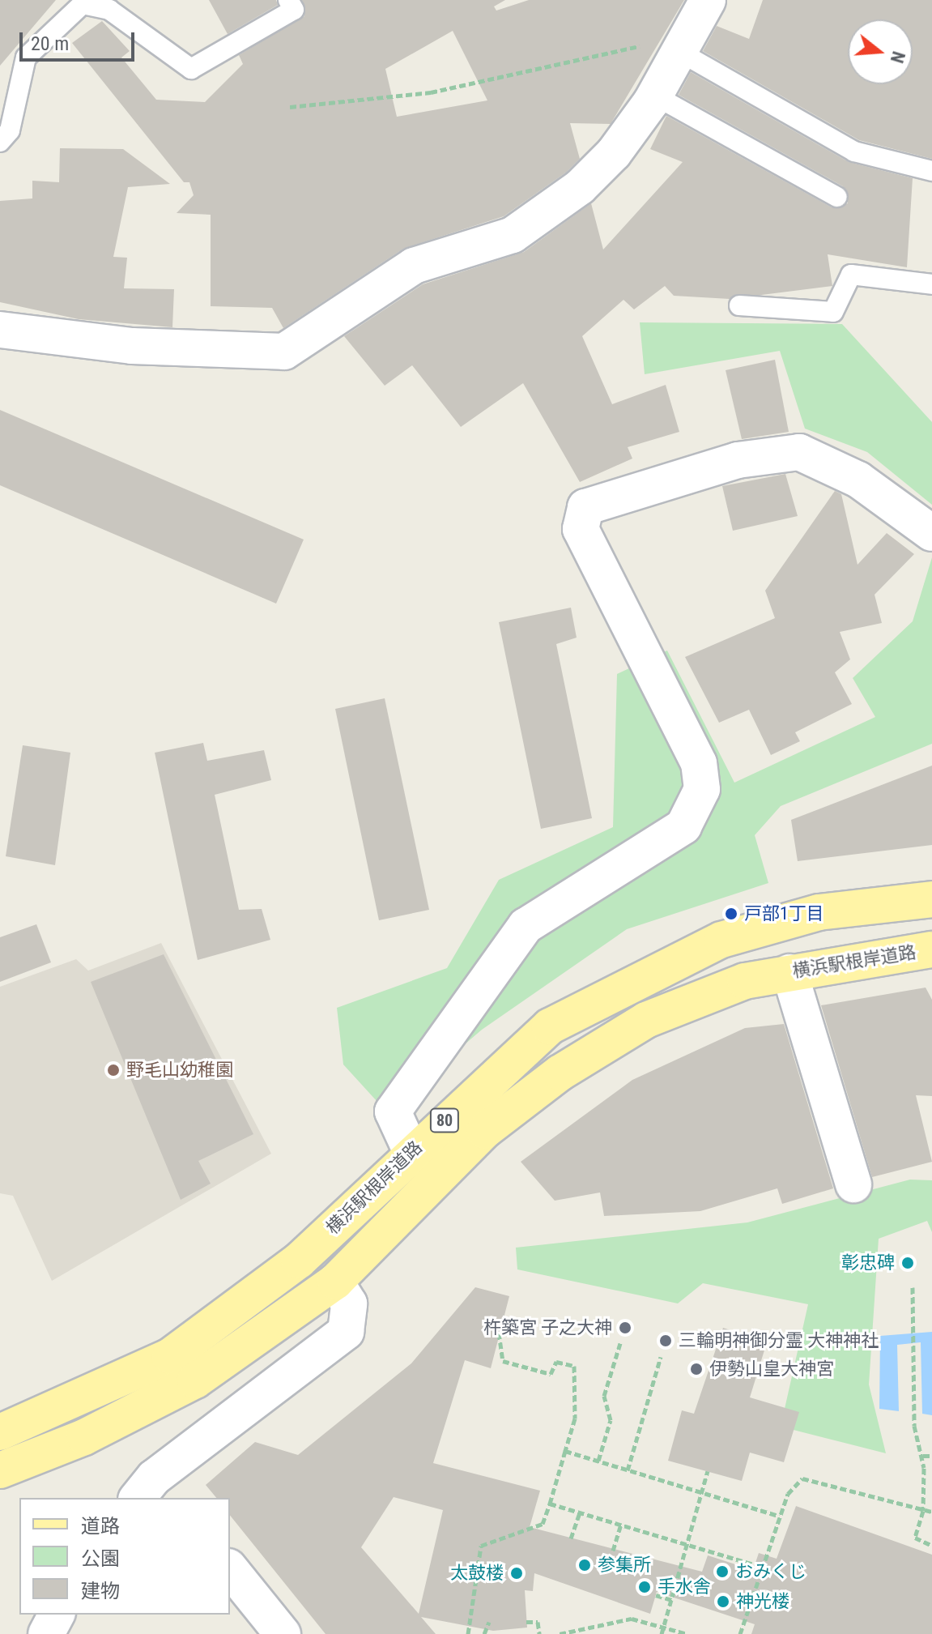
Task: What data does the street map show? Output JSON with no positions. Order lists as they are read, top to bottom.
{
  "streets": {
    "main road": ["横浜駅根岸道路", "80"]
  },
  "places": [
    "戸部1丁目",
    "野毛山幼稚園",
    "彰忠碑",
    "杵築宮 子之大神",
    "三輪明神御分霊 大神神社",
    "伊勢山皇大神宮",
    "参集所",
    "おみくじ",
    "太鼓楼",
    "手水舎",
    "神光楼"
  ],
  "legend": ["道路", "公園", "建物"],
  "scale_bar": "20 m",
  "north": "right"
}
